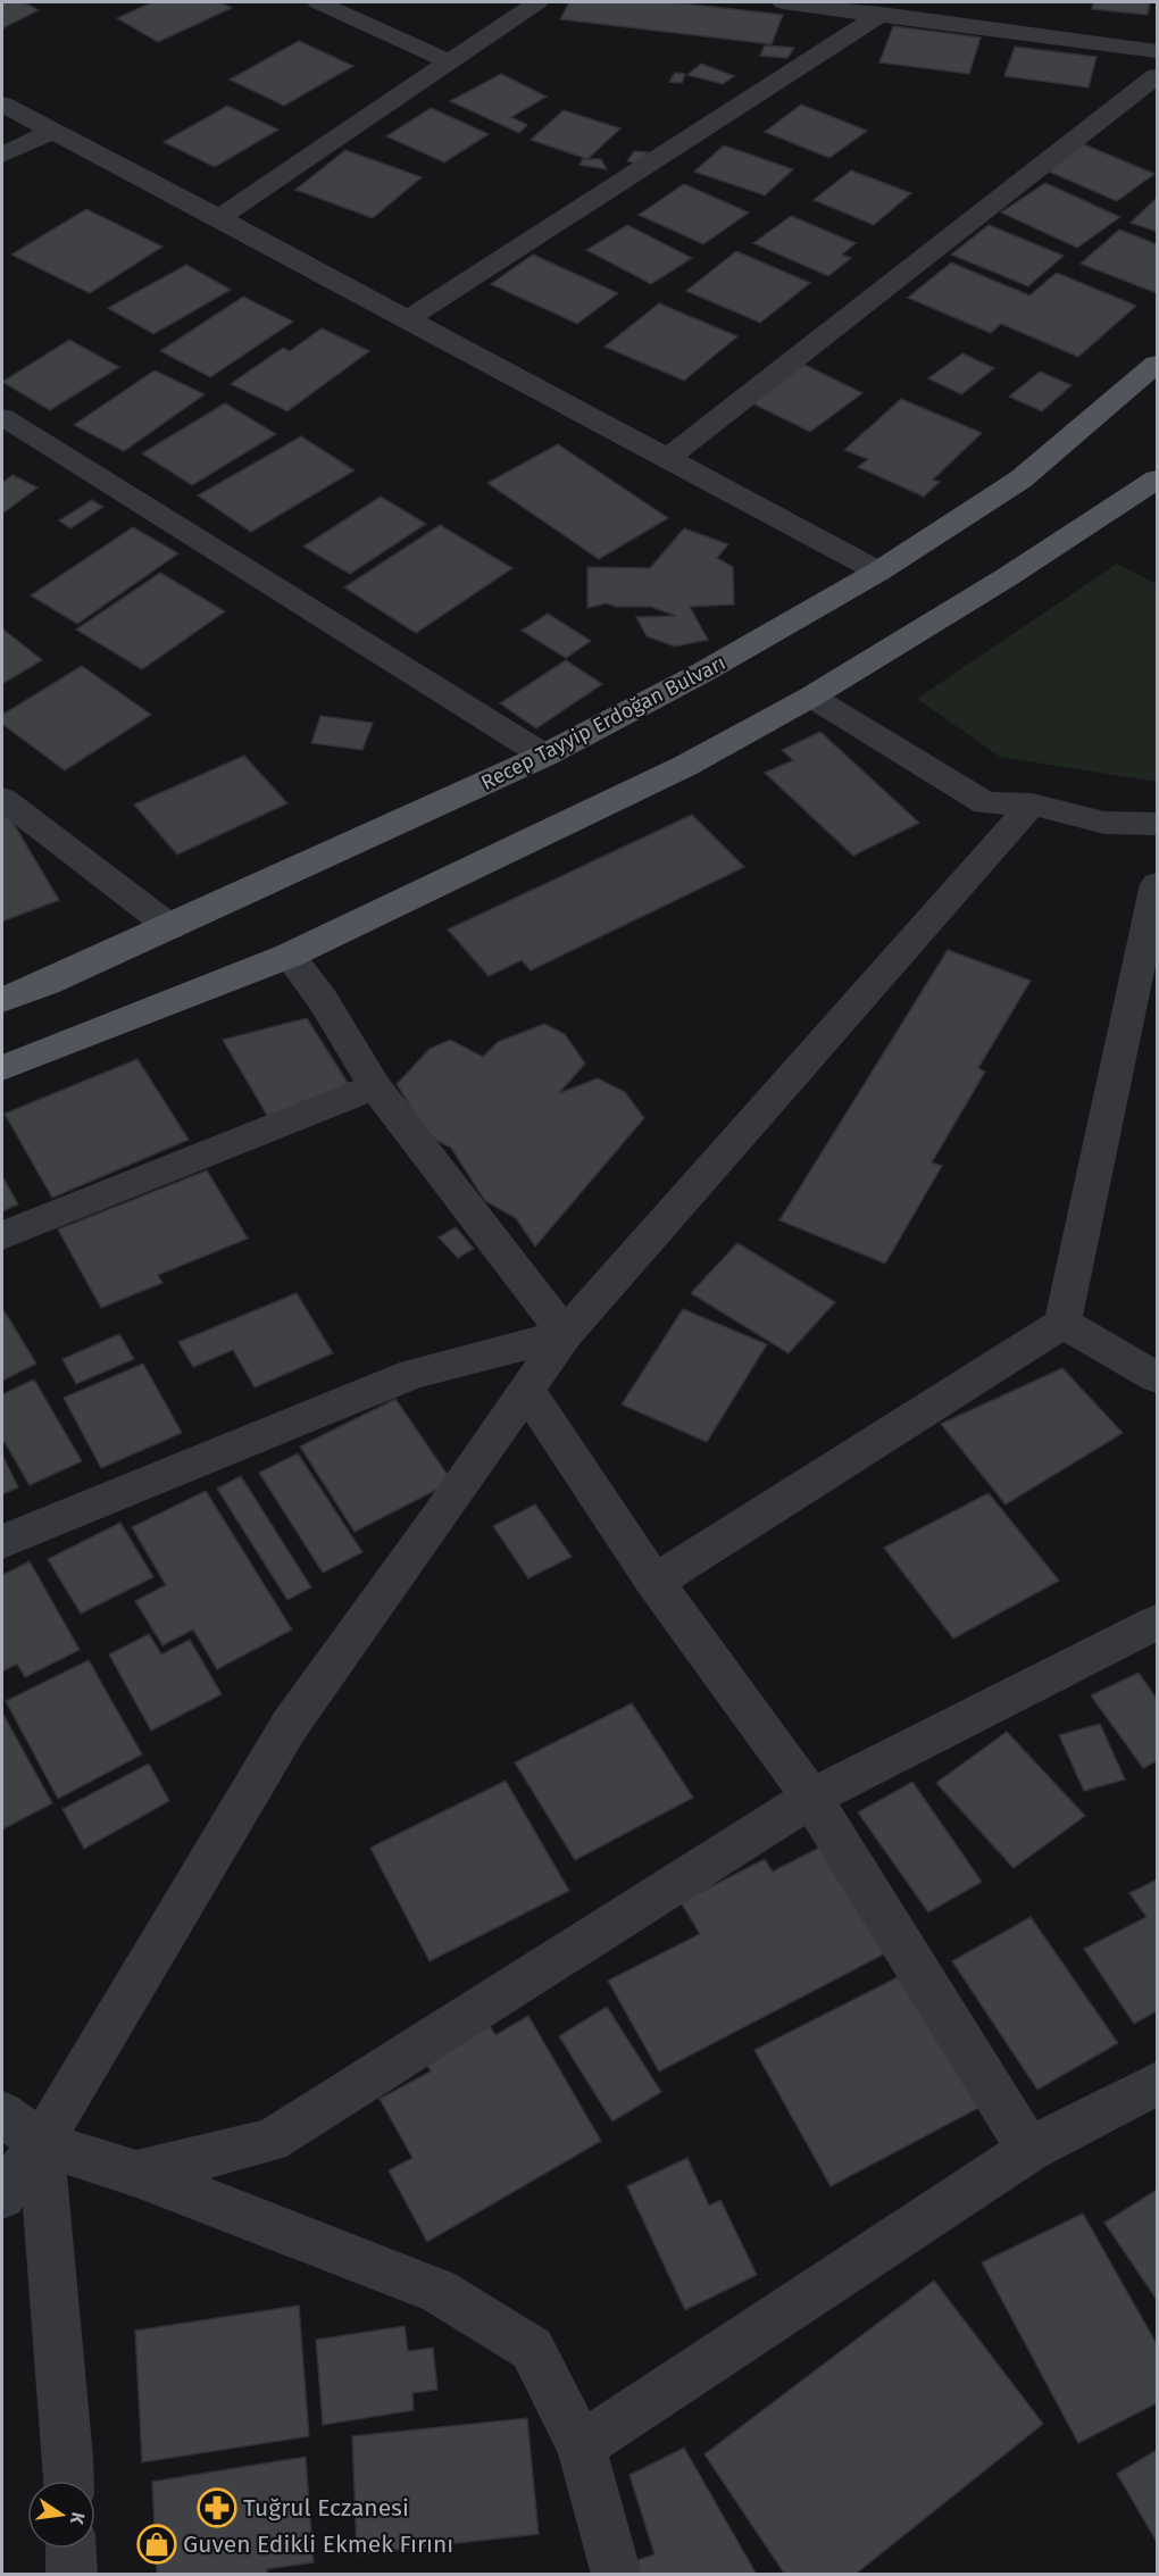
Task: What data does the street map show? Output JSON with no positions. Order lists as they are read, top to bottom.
{
  "streets": {
    "main road": ["Recep Tayyip Erdoğan Bulvarı"]
  },
  "places": {
    "pharmacy": ["Tuğrul Eczanesi"],
    "shop": ["Guven Edikli Ekmek Fırını"]
  },
  "north": "right"
}
